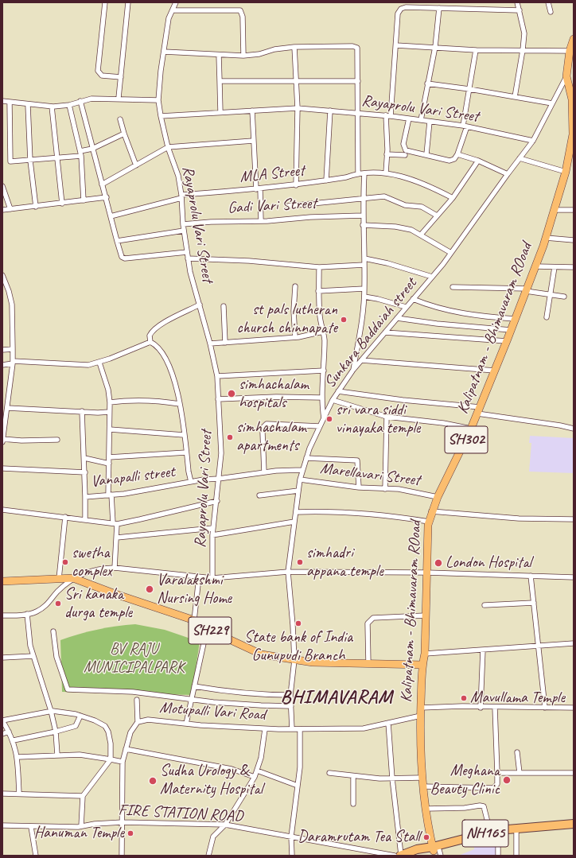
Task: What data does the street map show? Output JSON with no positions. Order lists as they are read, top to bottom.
{
  "streets": {
    "highway": ["NH165"],
    "main road": ["Kalipatnam - Bhimavaram ROoad", "SH302", "SH229"],
    "street": [
      "Rayaprolu Vari Street",
      "MLA Street",
      "Gadi Vari Street",
      "Sunkara Baddaiah street",
      "Marellavari Street",
      "Vanapalli street",
      "Motupalli Vari Road",
      "FIRE STATION ROAD"
    ]
  },
  "crossings": [
    ["Rayaprolu Vari Street", "MLA Street"],
    ["Rayaprolu Vari Street", "Gadi Vari Street"],
    ["Rayaprolu Vari Street", "Sunkara Baddaiah street"],
    ["Rayaprolu Vari Street", "Vanapalli street"],
    ["Kalipatnam - Bhimavaram ROoad", "Sunkara Baddaiah street"],
    ["Kalipatnam - Bhimavaram ROoad", "Marellavari Street"],
    ["Kalipatnam - Bhimavaram ROoad", "SH229"],
    ["Kalipatnam - Bhimavaram ROoad", "Motupalli Vari Road"],
    ["Kalipatnam - Bhimavaram ROoad", "NH165"],
    ["Sunkara Baddaiah street", "Marellavari Street"],
    ["Sunkara Baddaiah street", "Vanapalli street"],
    ["Sunkara Baddaiah street", "SH229"],
    ["Sunkara Baddaiah street", "Motupalli Vari Road"],
    ["Motupalli Vari Road", "FIRE STATION ROAD"],
    ["FIRE STATION ROAD", "NH165"]
  ],
  "districts": ["BHIMAVARAM"],
  "parks": ["BV RAJU MUNICIPALPARK"],
  "places": [
    "st pals lutheran church chinnapate",
    "simhachalam hospitals",
    "sri vara siddi vinayaka temple",
    "simhachalam apartments",
    "swetha complex",
    "simhadri appana temple",
    "London Hospital",
    "Varalakshmi Nursing Home",
    "Sri kanaka durga temple",
    "State bank of India Gunupudi Branch",
    "Mavullama Temple",
    "Meghana Beauty Clinic",
    "Sudha Urology & Maternity Hospital",
    "Hanuman Temple",
    "Daramrutam Tea Stall"
  ]
}
